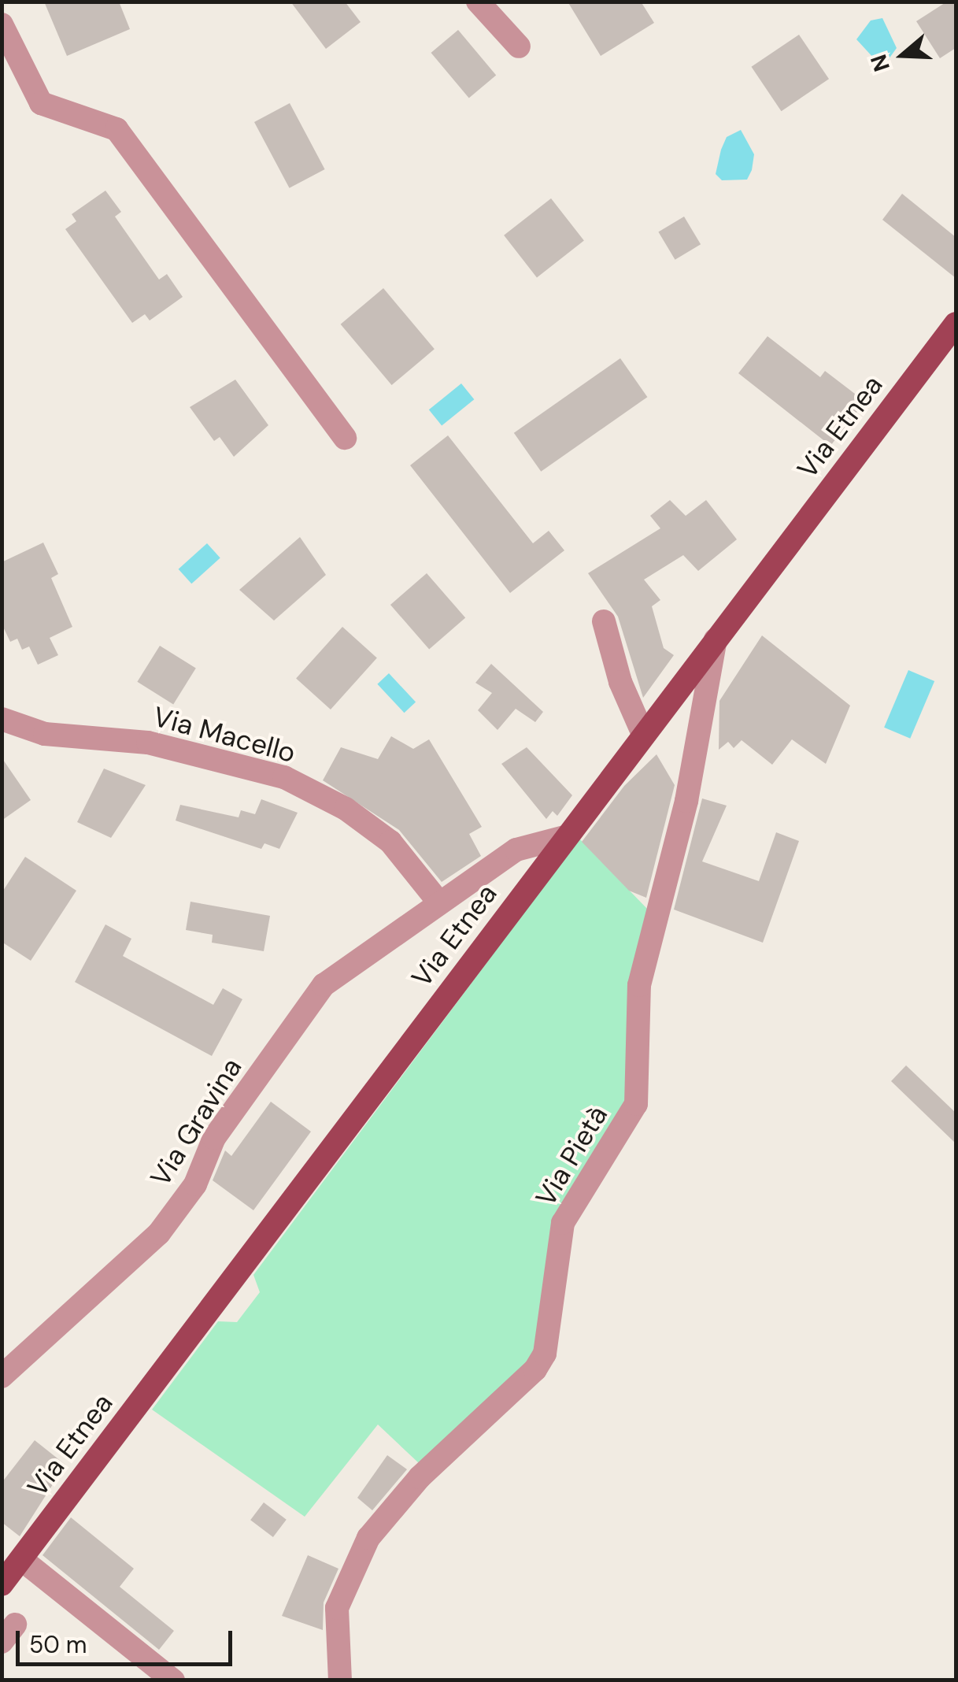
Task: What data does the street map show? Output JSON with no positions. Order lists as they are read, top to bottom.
{
  "streets": {
    "main road": ["Via Etnea"],
    "street": ["Via Macello", "Via Gravina", "Via Pietà"]
  },
  "crossings": [
    ["Via Etnea", "Via Gravina"],
    ["Via Etnea", "Via Pietà"],
    ["Via Macello", "Via Gravina"]
  ],
  "scale_bar": "50 m",
  "north": "left"
}
